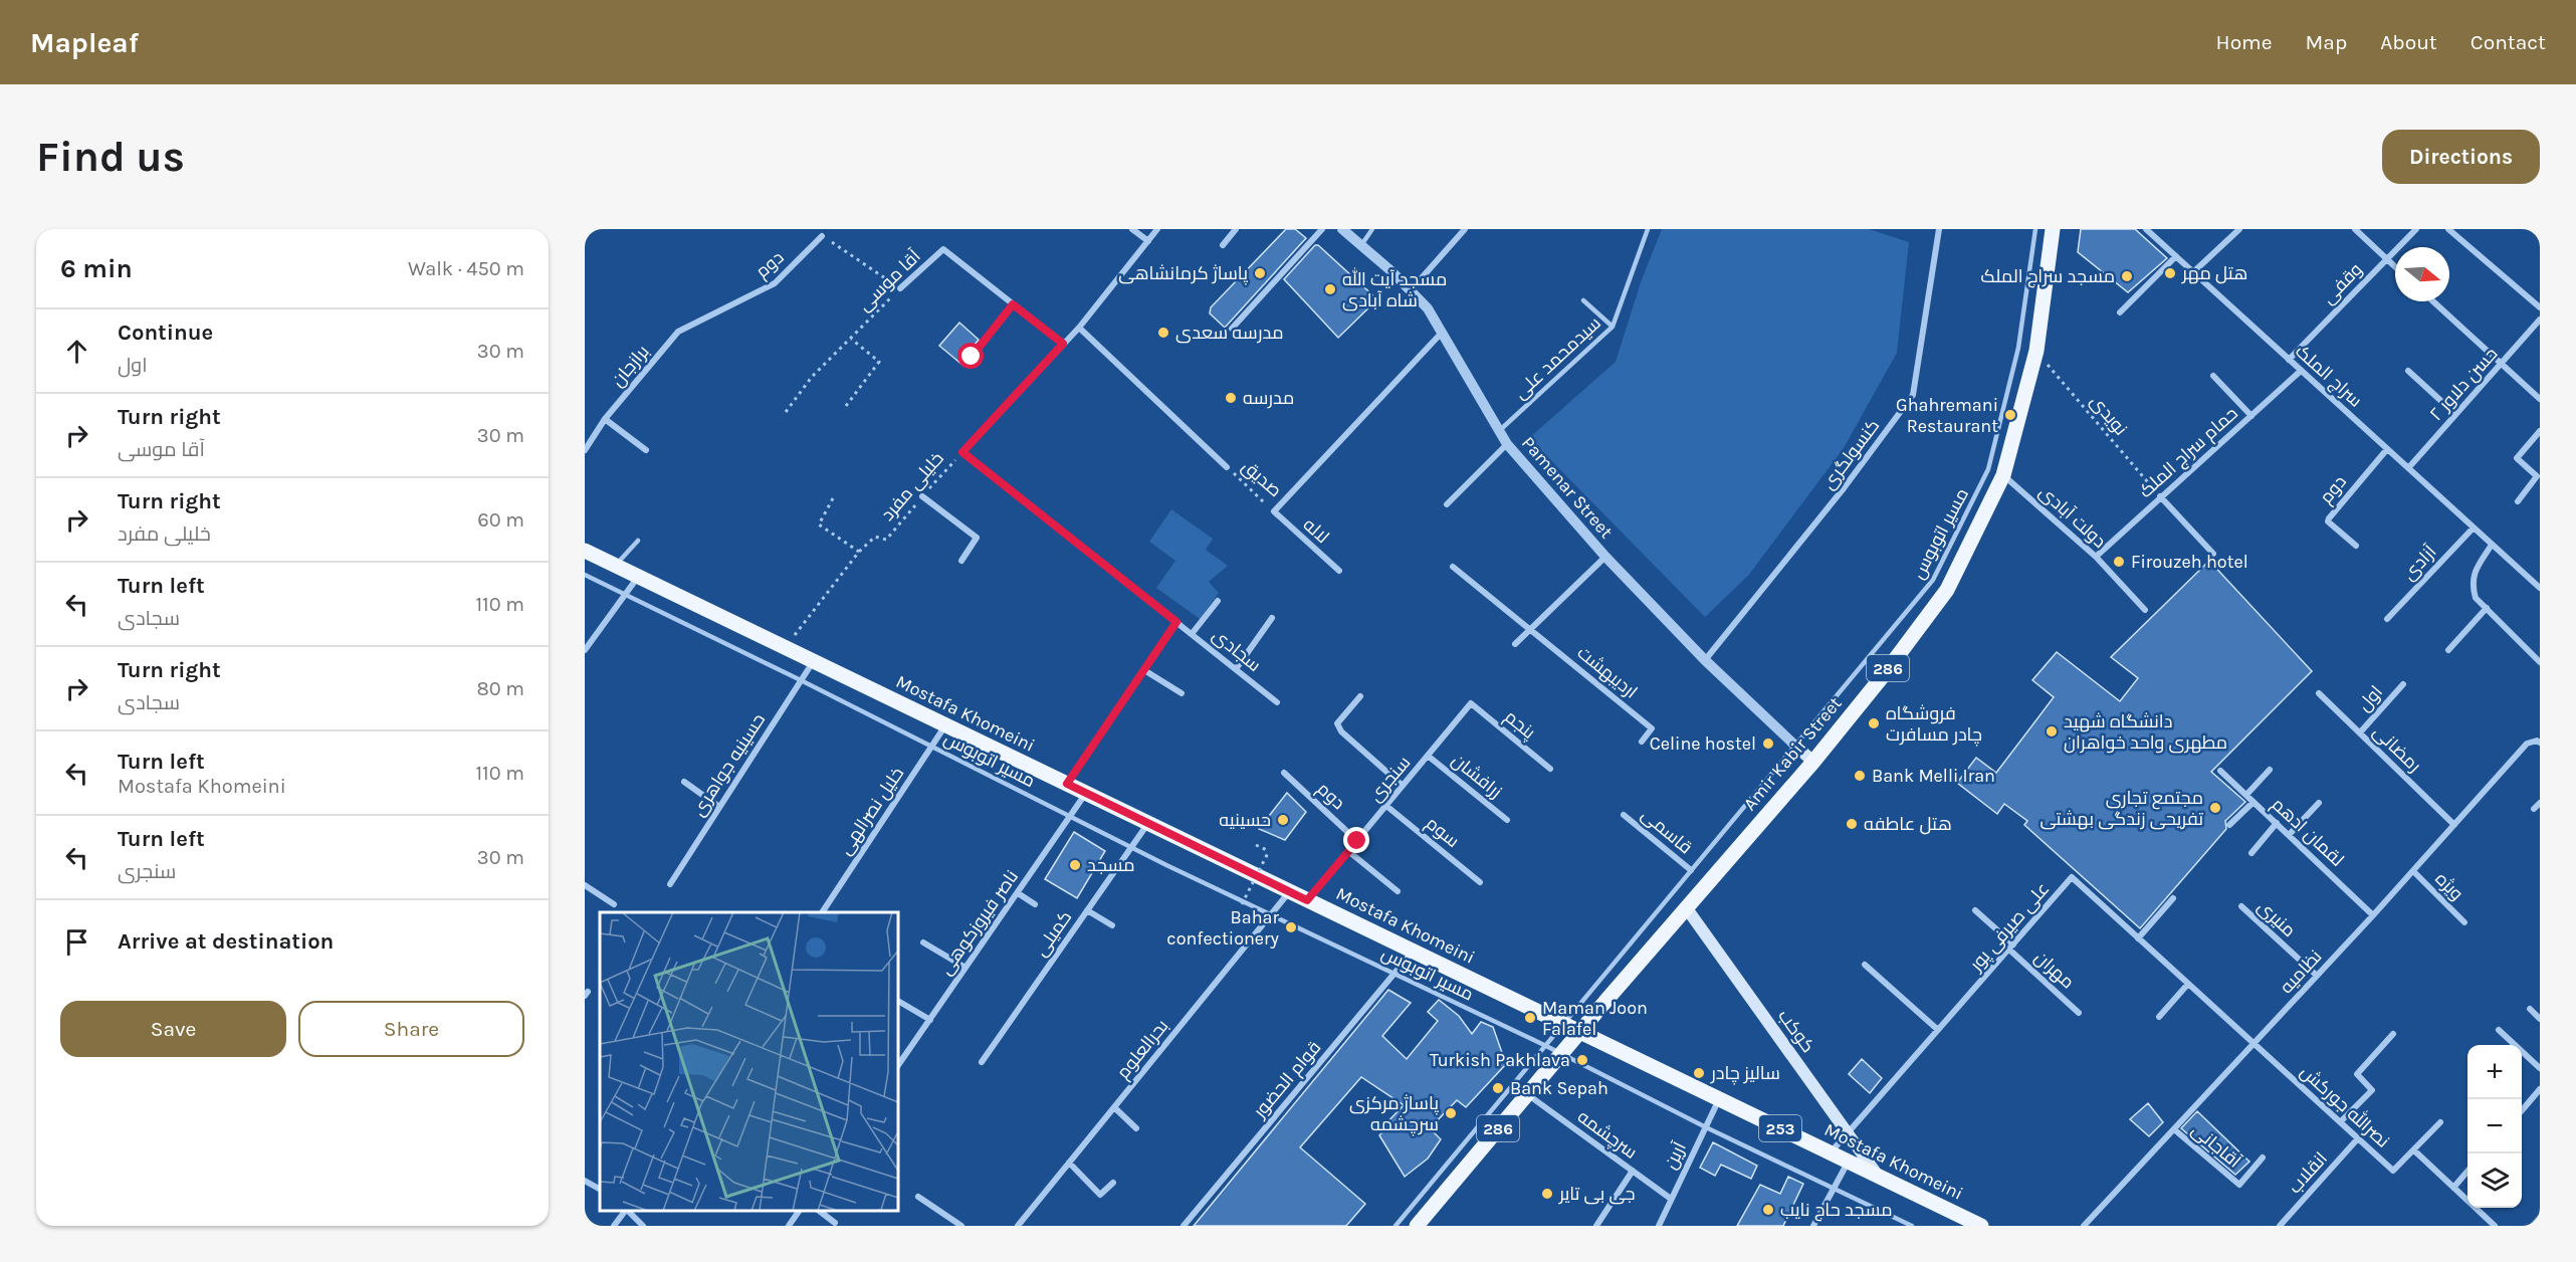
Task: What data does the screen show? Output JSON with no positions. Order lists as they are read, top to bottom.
{
  "streets": {
    "main road": [
      "286",
      "Mostafa Khomeini",
      "Amir Kabir Street",
      "کوکب",
      "253"
    ],
    "street": [
      "دوم",
      "آقا موسی",
      "وقفی",
      "برازجان",
      "سراج الملک",
      "حسن دلاور ۲",
      "حمام سراج الملک",
      "کنسولگری",
      "صدیق",
      "خلیلی مفرد",
      "Pamenar Street",
      "دولت آبادی",
      "لاله",
      "آزادی",
      "سجادی",
      "اردیبهشت",
      "اول",
      "پنجم",
      "رمضانی",
      "حسینیه جواهری",
      "زرافشان",
      "سنجری",
      "خلیل نصرالهی",
      "قاسمی",
      "سوم",
      "لقمان ادهم",
      "ویژه",
      "منیری",
      "ناصر فیروزکوهی",
      "علی صیرفی پور",
      "کمیلی",
      "مهران",
      "نظامیه",
      "بحرالعلوم",
      "قوام الحضور",
      "نصرالله جورکش",
      "سرچشمه",
      "آقاجانی",
      "آرین",
      "انقلاب"
    ],
    "lane": ["سیدمحمد علی", "مسیر اتوبوس"],
    "path": ["نویدی"]
  },
  "crossings": [
    ["دوم", "برازجان"],
    ["دوم", "سراج الملک"],
    ["دوم", "سنجری"],
    ["آقا موسی", "خلیلی مفرد"],
    ["وقفی", "سراج الملک"],
    ["سیدمحمد علی", "Pamenar Street"],
    ["سراج الملک", "حسن دلاور ۲"],
    ["سراج الملک", "حمام سراج الملک"],
    ["سراج الملک", "آزادی"],
    ["نویدی", "حمام سراج الملک"],
    ["نویدی", "Amir Kabir Street"],
    ["حمام سراج الملک", "دولت آبادی"],
    ["کنسولگری", "Pamenar Street"],
    ["صدیق", "خلیلی مفرد"],
    ["صدیق", "Pamenar Street"],
    ["صدیق", "لاله"],
    ["خلیلی مفرد", "سجادی"],
    ["خلیلی مفرد", "Mostafa Khomeini"],
    ["Pamenar Street", "مسیر اتوبوس"],
    ["دولت آبادی", "Amir Kabir Street"],
    ["مسیر اتوبوس", "Mostafa Khomeini"],
    ["مسیر اتوبوس", "Amir Kabir Street"],
    ["مسیر اتوبوس", "حسینیه جواهری"],
    ["مسیر اتوبوس", "خلیل نصرالهی"],
    ["مسیر اتوبوس", "قاسمی"],
    ["مسیر اتوبوس", "ناصر فیروزکوهی"],
    ["مسیر اتوبوس", "کمیلی"],
    ["مسیر اتوبوس", "بحرالعلوم"],
    ["مسیر اتوبوس", "قوام الحضور"],
    ["مسیر اتوبوس", "آرین"],
    ["اول", "رمضانی"],
    ["Mostafa Khomeini", "Amir Kabir Street"],
    ["Mostafa Khomeini", "حسینیه جواهری"],
    ["Mostafa Khomeini", "سنجری"],
    ["Mostafa Khomeini", "خلیل نصرالهی"],
    ["Mostafa Khomeini", "ناصر فیروزکوهی"],
    ["Mostafa Khomeini", "علی صیرفی پور"],
    ["Mostafa Khomeini", "کمیلی"],
    ["Mostafa Khomeini", "کوکب"],
    ["Mostafa Khomeini", "بحرالعلوم"],
    ["Mostafa Khomeini", "قوام الحضور"],
    ["Mostafa Khomeini", "آرین"],
    ["پنجم", "سنجری"],
    ["رمضانی", "نظامیه"],
    ["Amir Kabir Street", "کوکب"],
    ["Amir Kabir Street", "سرچشمه"],
    ["زرافشان", "سنجری"],
    ["سنجری", "سوم"],
    ["لقمان ادهم", "نظامیه"],
    ["ویژه", "نظامیه"],
    ["منیری", "نظامیه"],
    ["علی صیرفی پور", "مهران"],
    ["علی صیرفی پور", "نظامیه"],
    ["علی صیرفی پور", "کوکب"],
    ["علی صیرفی پور", "نصرالله جورکش"],
    ["نظامیه", "نصرالله جورکش"],
    ["نظامیه", "آقاجانی"],
    ["نصرالله جورکش", "انقلاب"],
    ["سرچشمه", "آرین"]
  ],
  "places": [
    "پاساژ کرمانشاهی",
    "هتل مهر",
    "مسجد سراج الملک",
    "مسجد آیت الله شاه آبادی",
    "مدرسه سعدی",
    "مدرسه",
    "Ghahremani Restaurant",
    "Firouzeh hotel",
    "فروشگاه چادر مسافرت",
    "دانشگاه شهید مطهری واحد خواهران",
    "Celine hostel",
    "Bank Melli Iran",
    "مجتمع تجاری تفریحی زندگی بهشتی",
    "حسینیه",
    "هتل عاطفه",
    "مسجد",
    "Bahar confectionery",
    "Maman Joon Falafel",
    "Turkish Pakhlava",
    "سالیز چادر",
    "Bank Sepah",
    "پاساژ مرکزی سرچشمه",
    "جی بی تایر",
    "مسجد حاج نایب"
  ],
  "north": "right",
  "page": {
    "header": "Mapleaf",
    "nav": [
      "Home",
      "Map",
      "About",
      "Contact"
    ],
    "buttons": [
      "Directions",
      ["Save", "Share"]
    ],
    "title": "Find us",
    "heading": ["6 min", "Walk · 450 m"],
    "list": [
      ["Continue", "اول", "30 m"],
      ["Turn right", "آقا موسی", "30 m"],
      ["Turn right", "خلیلی مفرد", "60 m"],
      ["Turn left", "سجادی", "110 m"],
      ["Turn right", "سجادی", "80 m"],
      ["Turn left", "Mostafa Khomeini", "110 m"],
      ["Turn left", "سنجری", "30 m"],
      "Arrive at destination"
    ],
    "map_buttons": ["+", "−"]
  }
}
